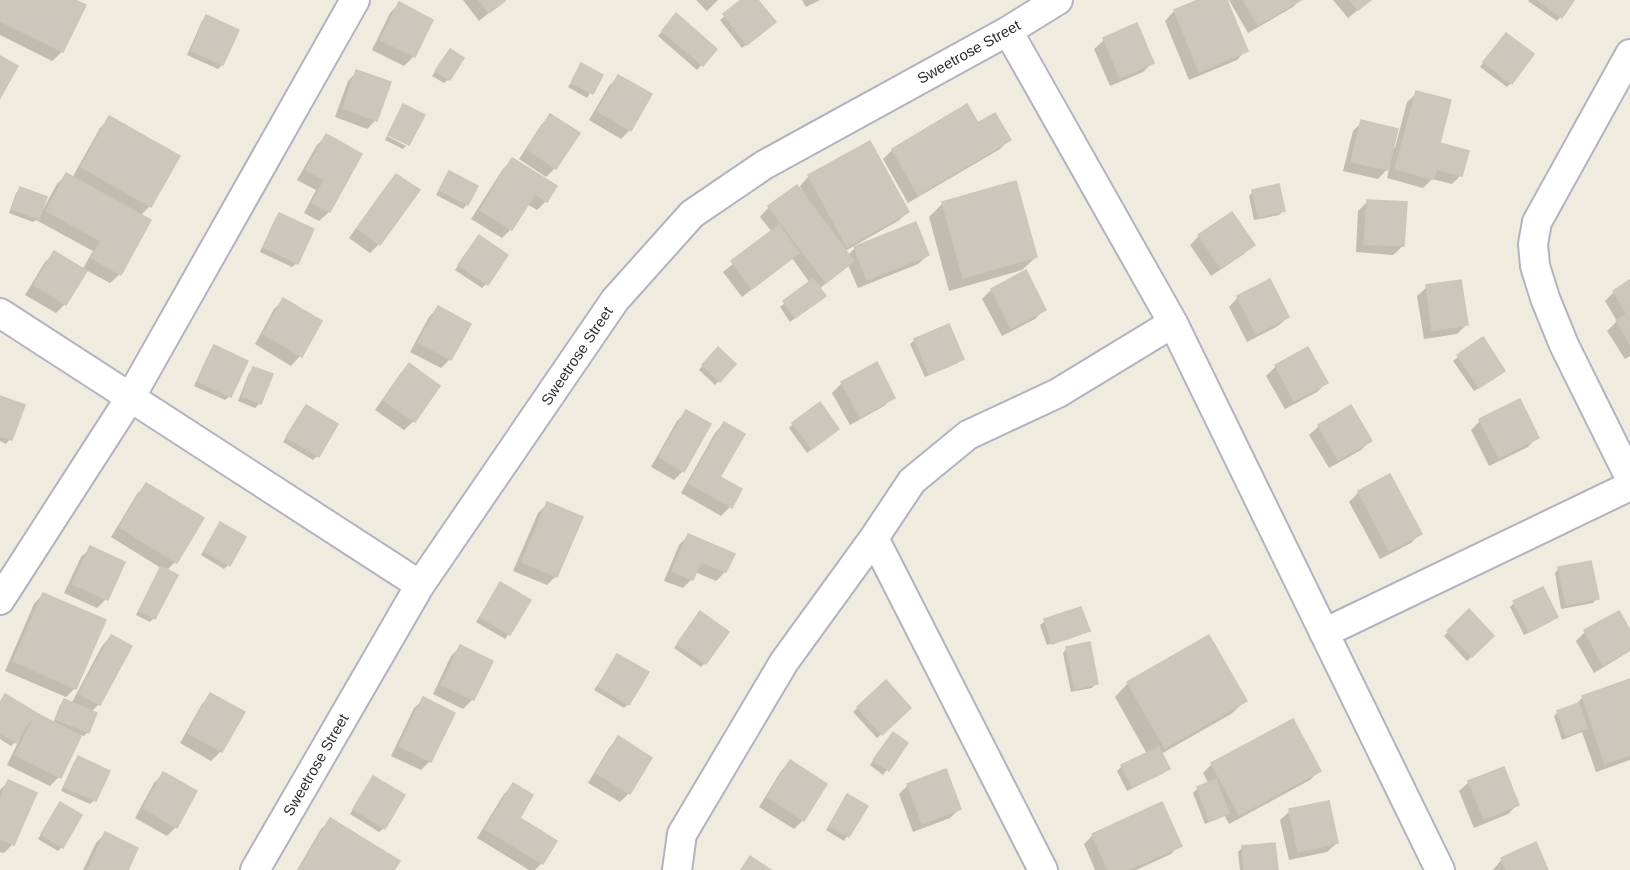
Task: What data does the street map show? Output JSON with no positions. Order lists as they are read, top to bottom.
{
  "streets": {
    "street": ["Sweetrose Street"]
  }
}
